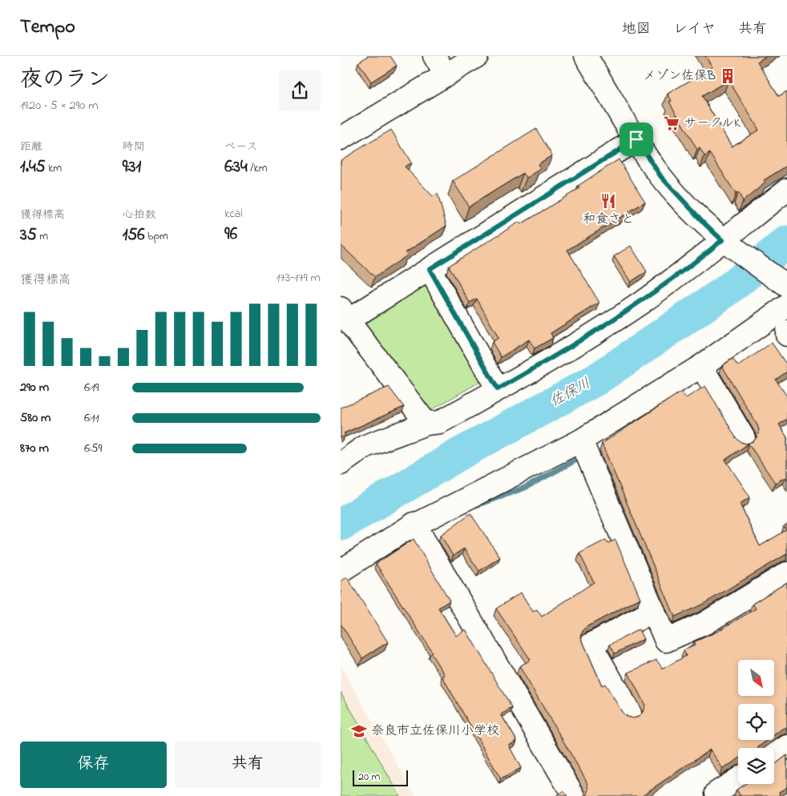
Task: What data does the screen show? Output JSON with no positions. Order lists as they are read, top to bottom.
{
  "water": ["佐保川"],
  "places": {
    "building": ["メゾン佐保B"],
    "supermarket": ["サークルK"],
    "restaurant": ["和食さと"],
    "school or university": ["奈良市立佐保川小学校"]
  },
  "scale_bar": "20 m",
  "north": "bottom right",
  "page": {
    "header": "Tempo",
    "nav": ["地図", "レイヤ", "共有"],
    "heading": ["夜のラン", "19:20 · 5 × 290 m"],
    "stats": [
      ["距離", "1.45 km"],
      ["時間", "9:31"],
      ["ペース", "6:34 /km"],
      ["獲得標高", "35 m"],
      ["心拍数", "156 bpm"],
      ["kcal", "96"]
    ],
    "chart": ["獲得標高", "173–179 m"],
    "list": [
      {
        "name": "290 m",
        "note": "6:19"
      },
      {
        "name": "580 m",
        "note": "6:11"
      },
      {
        "name": "870 m",
        "note": "6:59"
      }
    ],
    "buttons": ["保存", "共有"],
    "scale": "20 m"
  }
}
